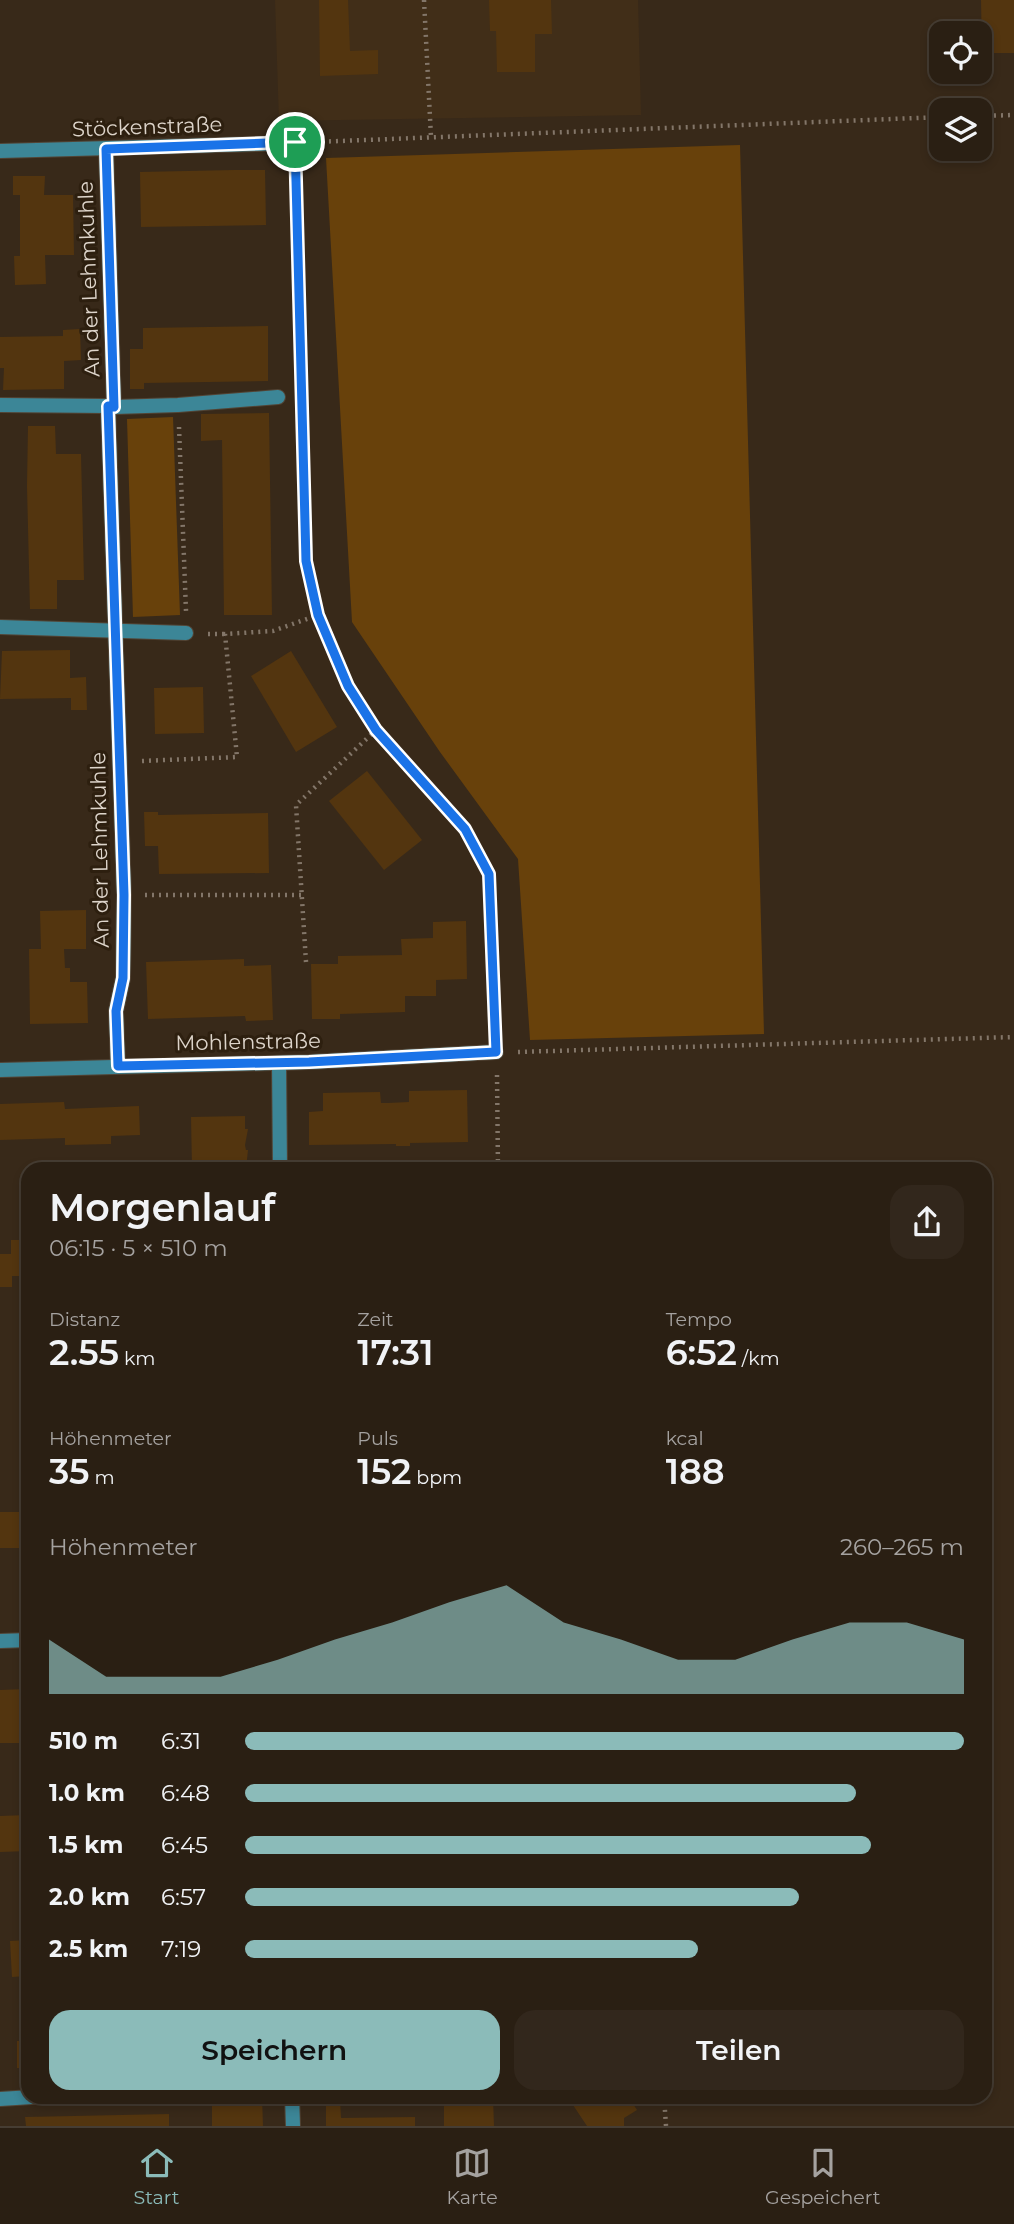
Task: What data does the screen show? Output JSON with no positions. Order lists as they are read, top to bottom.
{
  "streets": {
    "street": ["Stöckenstraße", "An der Lehmkuhle", "Mohlenstraße"]
  },
  "crossings": [
    ["Stöckenstraße", "An der Lehmkuhle"],
    ["An der Lehmkuhle", "Mohlenstraße"]
  ],
  "page": {
    "heading": ["Morgenlauf", "06:15 · 5 × 510 m"],
    "stats": [
      ["Distanz", "2.55 km"],
      ["Zeit", "17:31"],
      ["Tempo", "6:52 /km"],
      ["Höhenmeter", "35 m"],
      ["Puls", "152 bpm"],
      ["kcal", "188"]
    ],
    "chart": ["Höhenmeter", "260–265 m"],
    "list": [
      {
        "name": "510 m",
        "note": "6:31"
      },
      {
        "name": "1.0 km",
        "note": "6:48"
      },
      {
        "name": "1.5 km",
        "note": "6:45"
      },
      {
        "name": "2.0 km",
        "note": "6:57"
      },
      {
        "name": "2.5 km",
        "note": "7:19"
      }
    ],
    "buttons": ["Speichern", "Teilen"],
    "tabs": ["Start", "Karte", "Gespeichert"]
  }
}
